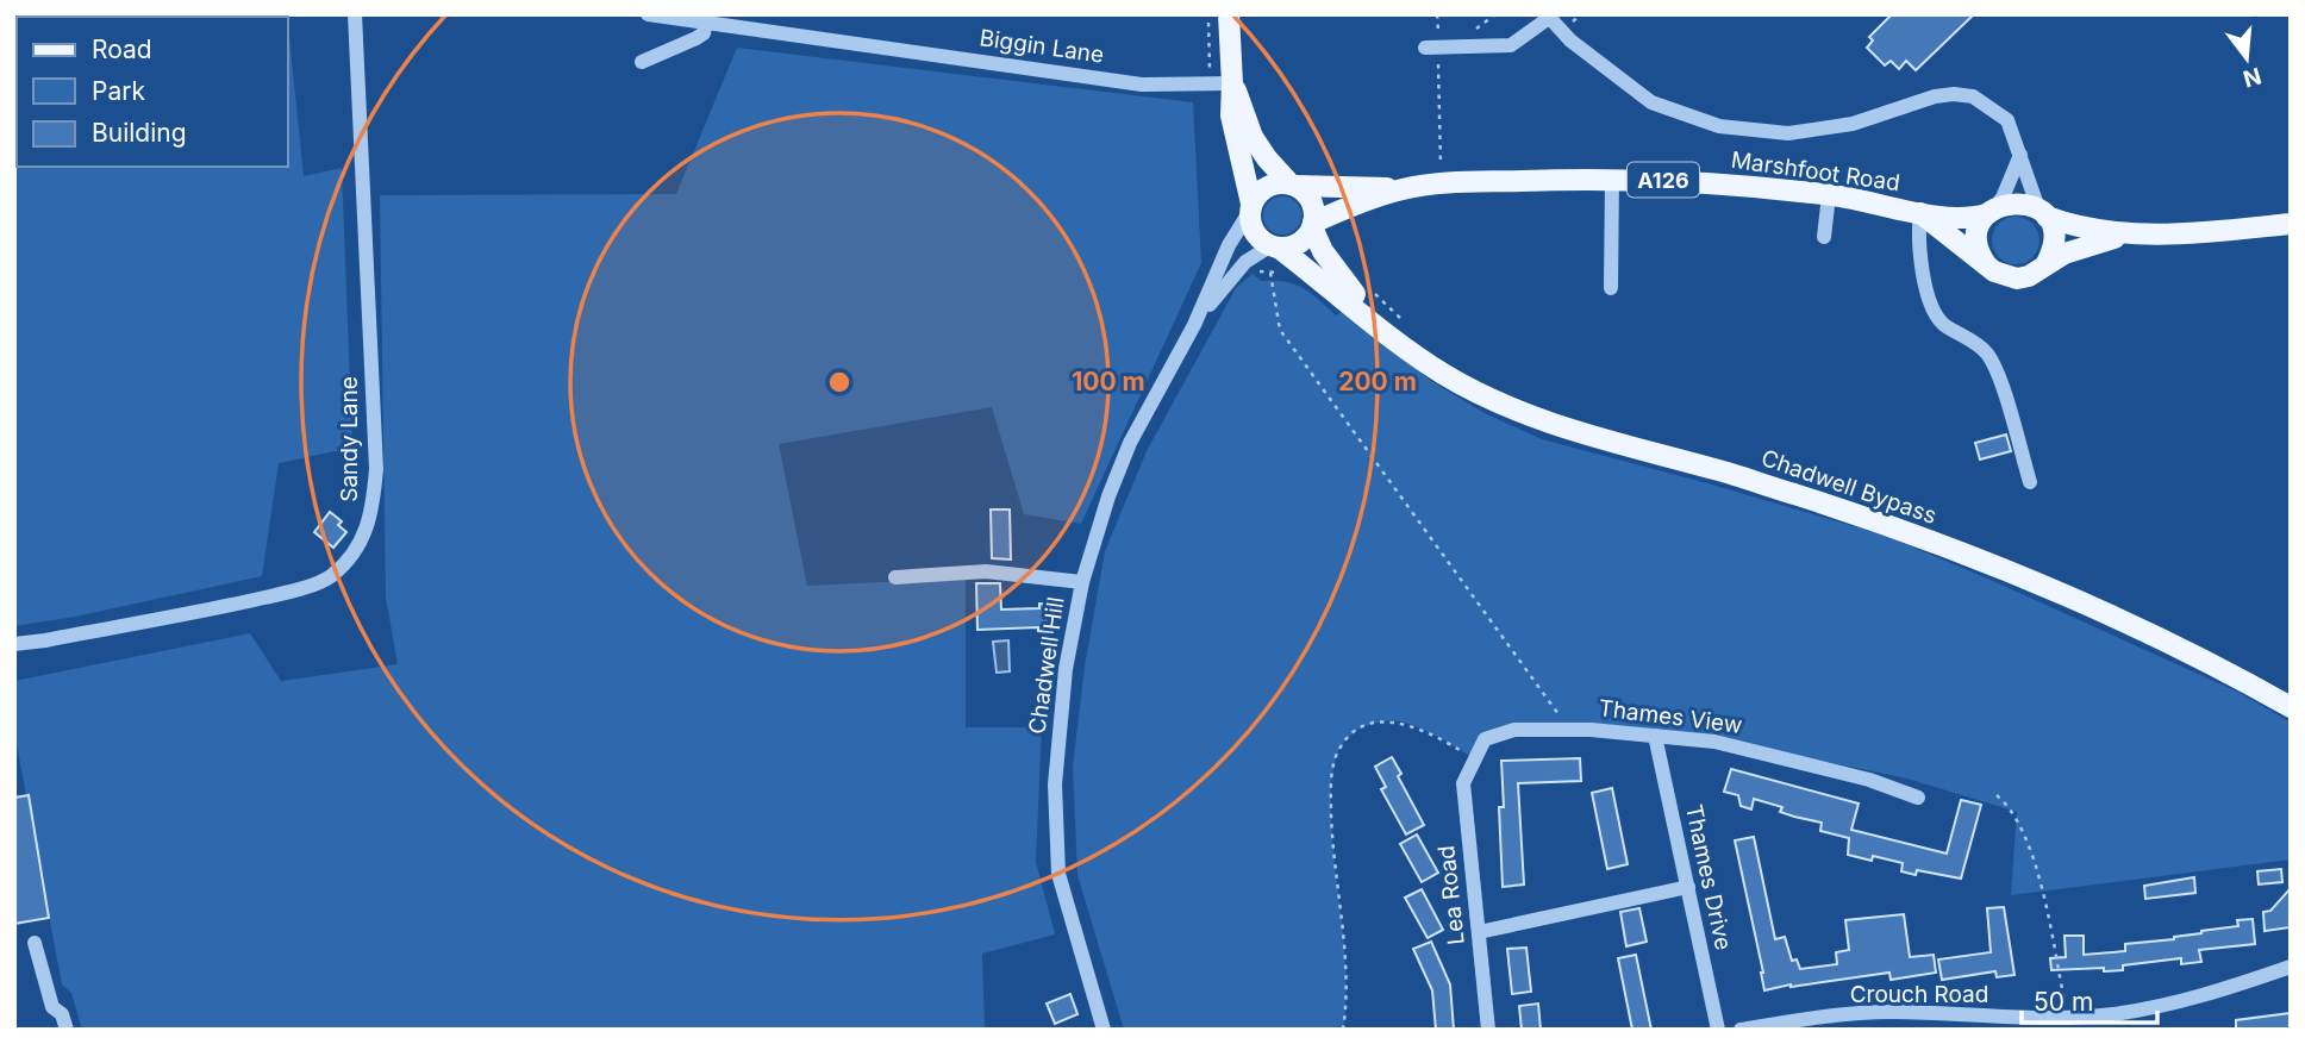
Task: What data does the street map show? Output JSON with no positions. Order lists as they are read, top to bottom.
{
  "streets": {
    "main road": ["Marshfoot Road", "A126", "Chadwell Bypass"],
    "street": [
      "Biggin Lane",
      "Sandy Lane",
      "Chadwell Hill",
      "Thames View",
      "Thames Drive",
      "Lea Road",
      "Crouch Road"
    ]
  },
  "crossings": [
    ["Marshfoot Road", "Chadwell Bypass"],
    ["Marshfoot Road", "Chadwell Hill"],
    ["Chadwell Bypass", "Chadwell Hill"],
    ["Thames View", "Thames Drive"],
    ["Thames View", "Lea Road"]
  ],
  "legend": ["Road", "Park", "Building"],
  "scale_bar": "50 m",
  "north": "bottom",
  "rings": ["100 m", "200 m"]
}
